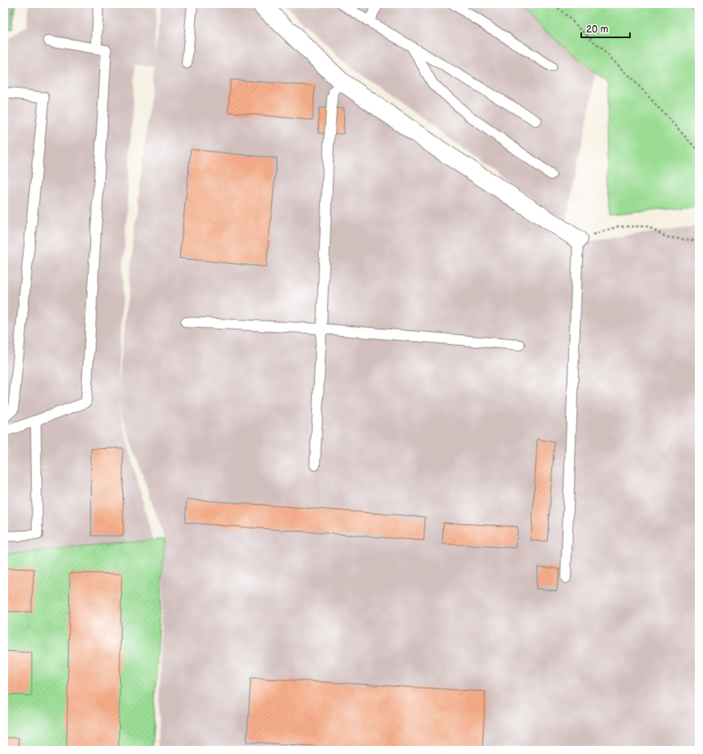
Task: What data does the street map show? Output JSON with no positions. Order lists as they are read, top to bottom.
{
  "scale_bar": "20 m"
}
